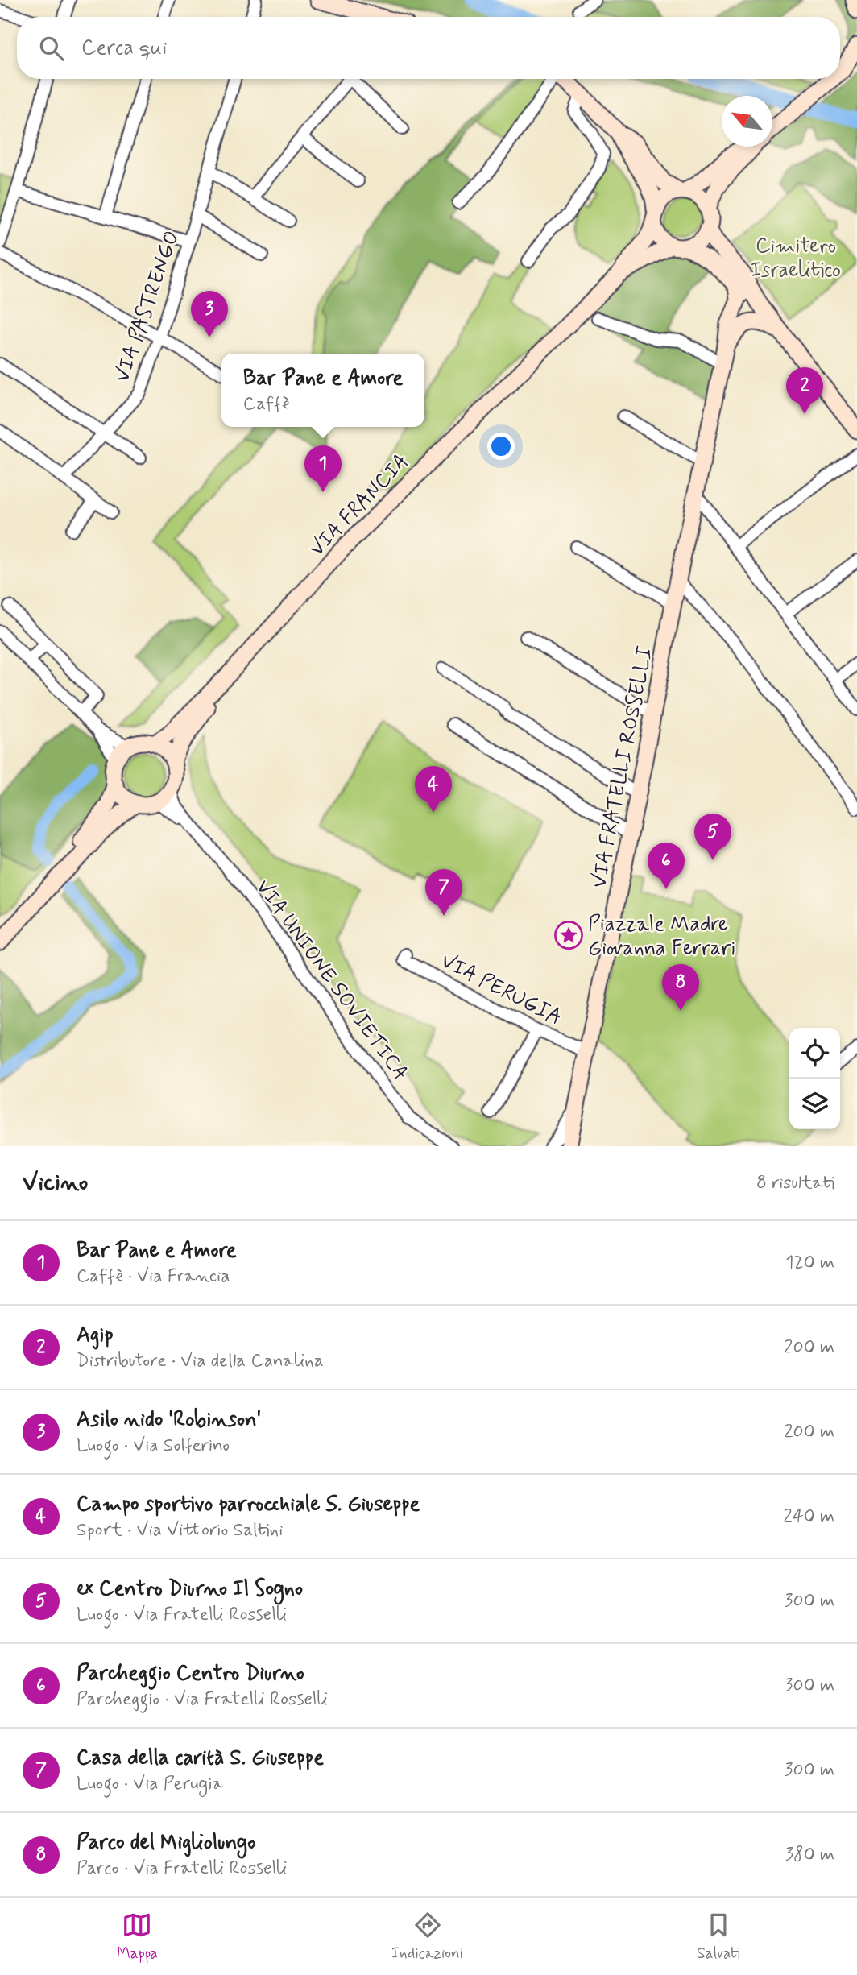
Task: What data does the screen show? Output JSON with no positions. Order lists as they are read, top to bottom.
{
  "streets": {
    "street": [
      "VIA PASTRENGO",
      "VIA FRANCIA",
      "VIA FRATELLI ROSSELLI",
      "VIA UNIONE SOVIETICA",
      "VIA PERUGIA"
    ]
  },
  "crossings": [
    ["VIA FRANCIA", "VIA UNIONE SOVIETICA"],
    ["VIA FRATELLI ROSSELLI", "VIA PERUGIA"]
  ],
  "parks": ["Cimitero Israelitico"],
  "places": {
    "place": ["Piazzale Madre Giovanna Ferrari"]
  },
  "north": "top left",
  "page": {
    "search": "Cerca qui",
    "pins": [
      "3",
      "2",
      "1",
      "4",
      "5",
      "6",
      "7",
      "8"
    ],
    "popup": ["Bar Pane e Amore", "Caffè"],
    "heading": ["Vicino", "8 risultati"],
    "list": [
      {
        "mark": "1",
        "name": "Bar Pane e Amore",
        "note": "Caffè · Via Francia",
        "value": "120 m"
      },
      {
        "mark": "2",
        "name": "Agip",
        "note": "Distributore · Via della Canalina",
        "value": "200 m"
      },
      {
        "mark": "3",
        "name": "Asilo nido 'Robinson'",
        "note": "Luogo · Via Solferino",
        "value": "200 m"
      },
      {
        "mark": "4",
        "name": "Campo sportivo parrocchiale S. Giuseppe",
        "note": "Sport · Via Vittorio Saltini",
        "value": "240 m"
      },
      {
        "mark": "5",
        "name": "ex Centro Diurno Il Sogno",
        "note": "Luogo · Via Fratelli Rosselli",
        "value": "300 m"
      },
      {
        "mark": "6",
        "name": "Parcheggio Centro Diurno",
        "note": "Parcheggio · Via Fratelli Rosselli",
        "value": "300 m"
      },
      {
        "mark": "7",
        "name": "Casa della carità S. Giuseppe",
        "note": "Luogo · Via Perugia",
        "value": "300 m"
      },
      {
        "mark": "8",
        "name": "Parco del Migliolungo",
        "note": "Parco · Via Fratelli Rosselli",
        "value": "380 m"
      }
    ],
    "nav": ["Mappa", "Indicazioni", "Salvati"]
  }
}
